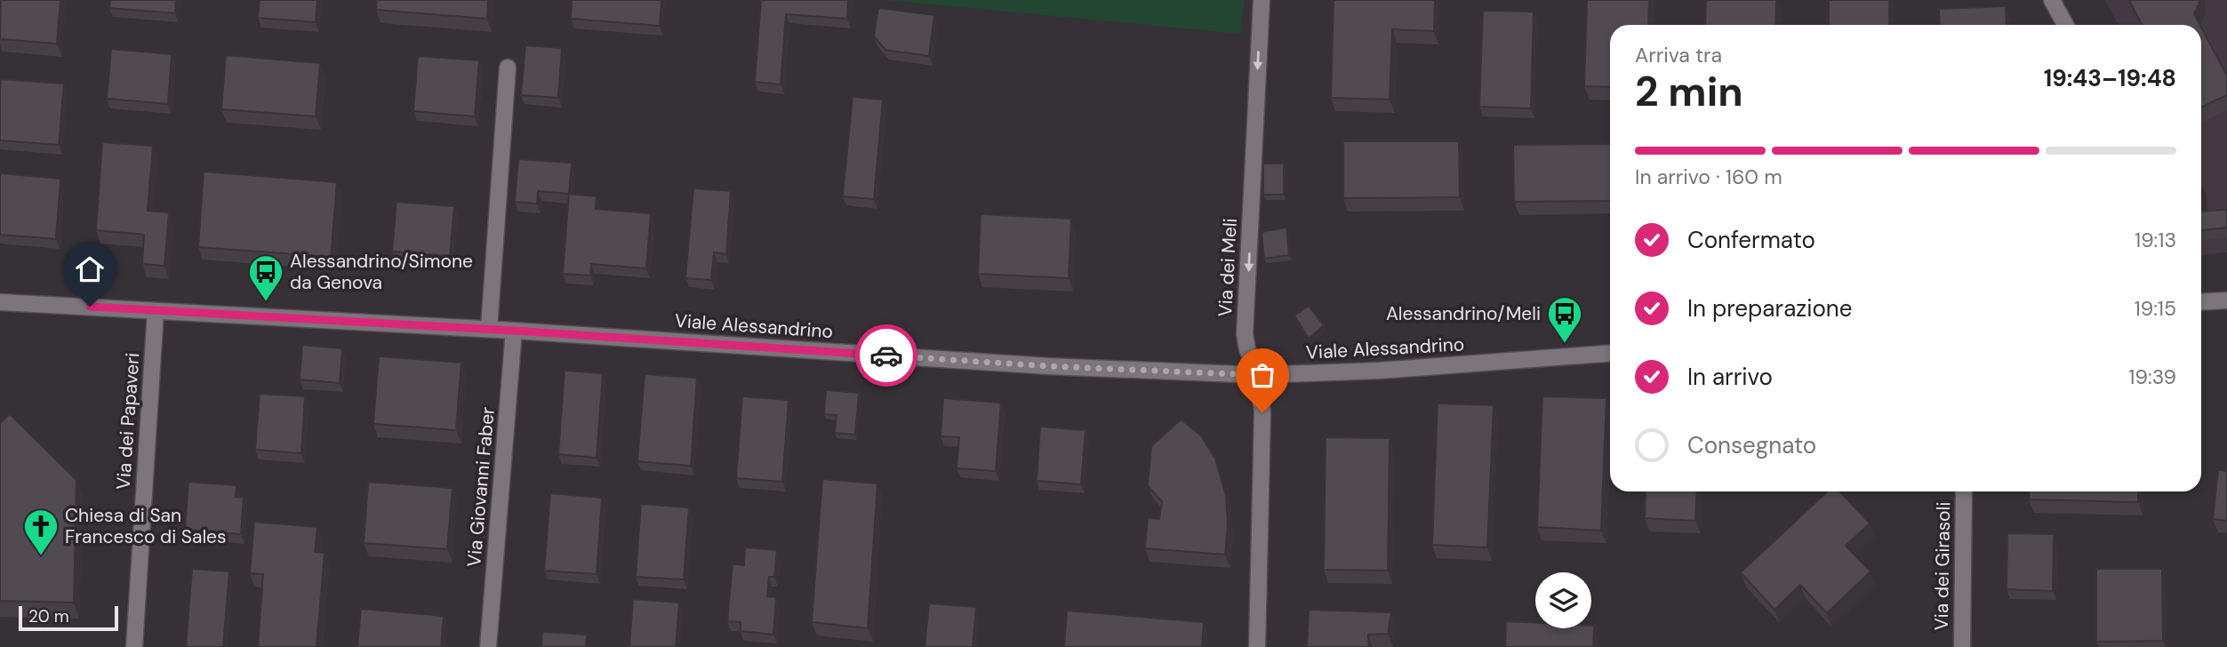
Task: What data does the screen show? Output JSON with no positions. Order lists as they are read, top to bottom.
{
  "streets": {
    "street": [
      "Via dei Meli",
      "Viale Alessandrino",
      "Via dei Papaveri",
      "Via Giovanni Faber",
      "Via dei Girasoli"
    ]
  },
  "crossings": [
    ["Via dei Meli", "Viale Alessandrino"],
    ["Viale Alessandrino", "Via dei Papaveri"],
    ["Viale Alessandrino", "Via Giovanni Faber"]
  ],
  "one_way": ["Via dei Meli"],
  "places": {
    "bus stop": ["Alessandrino/Simone da Genova", "Alessandrino/Meli"],
    "church": ["Chiesa di San Francesco di Sales"]
  },
  "scale_bar": "20 m",
  "page": {
    "heading": ["2 min", "Arriva tra", "19:43–19:48"],
    "bar": "In arrivo · 160 m",
    "list": [
      ["Confermato", "19:13"],
      ["In preparazione", "19:15"],
      ["In arrivo", "19:39"],
      "Consegnato"
    ],
    "scale": "20 m"
  }
}
